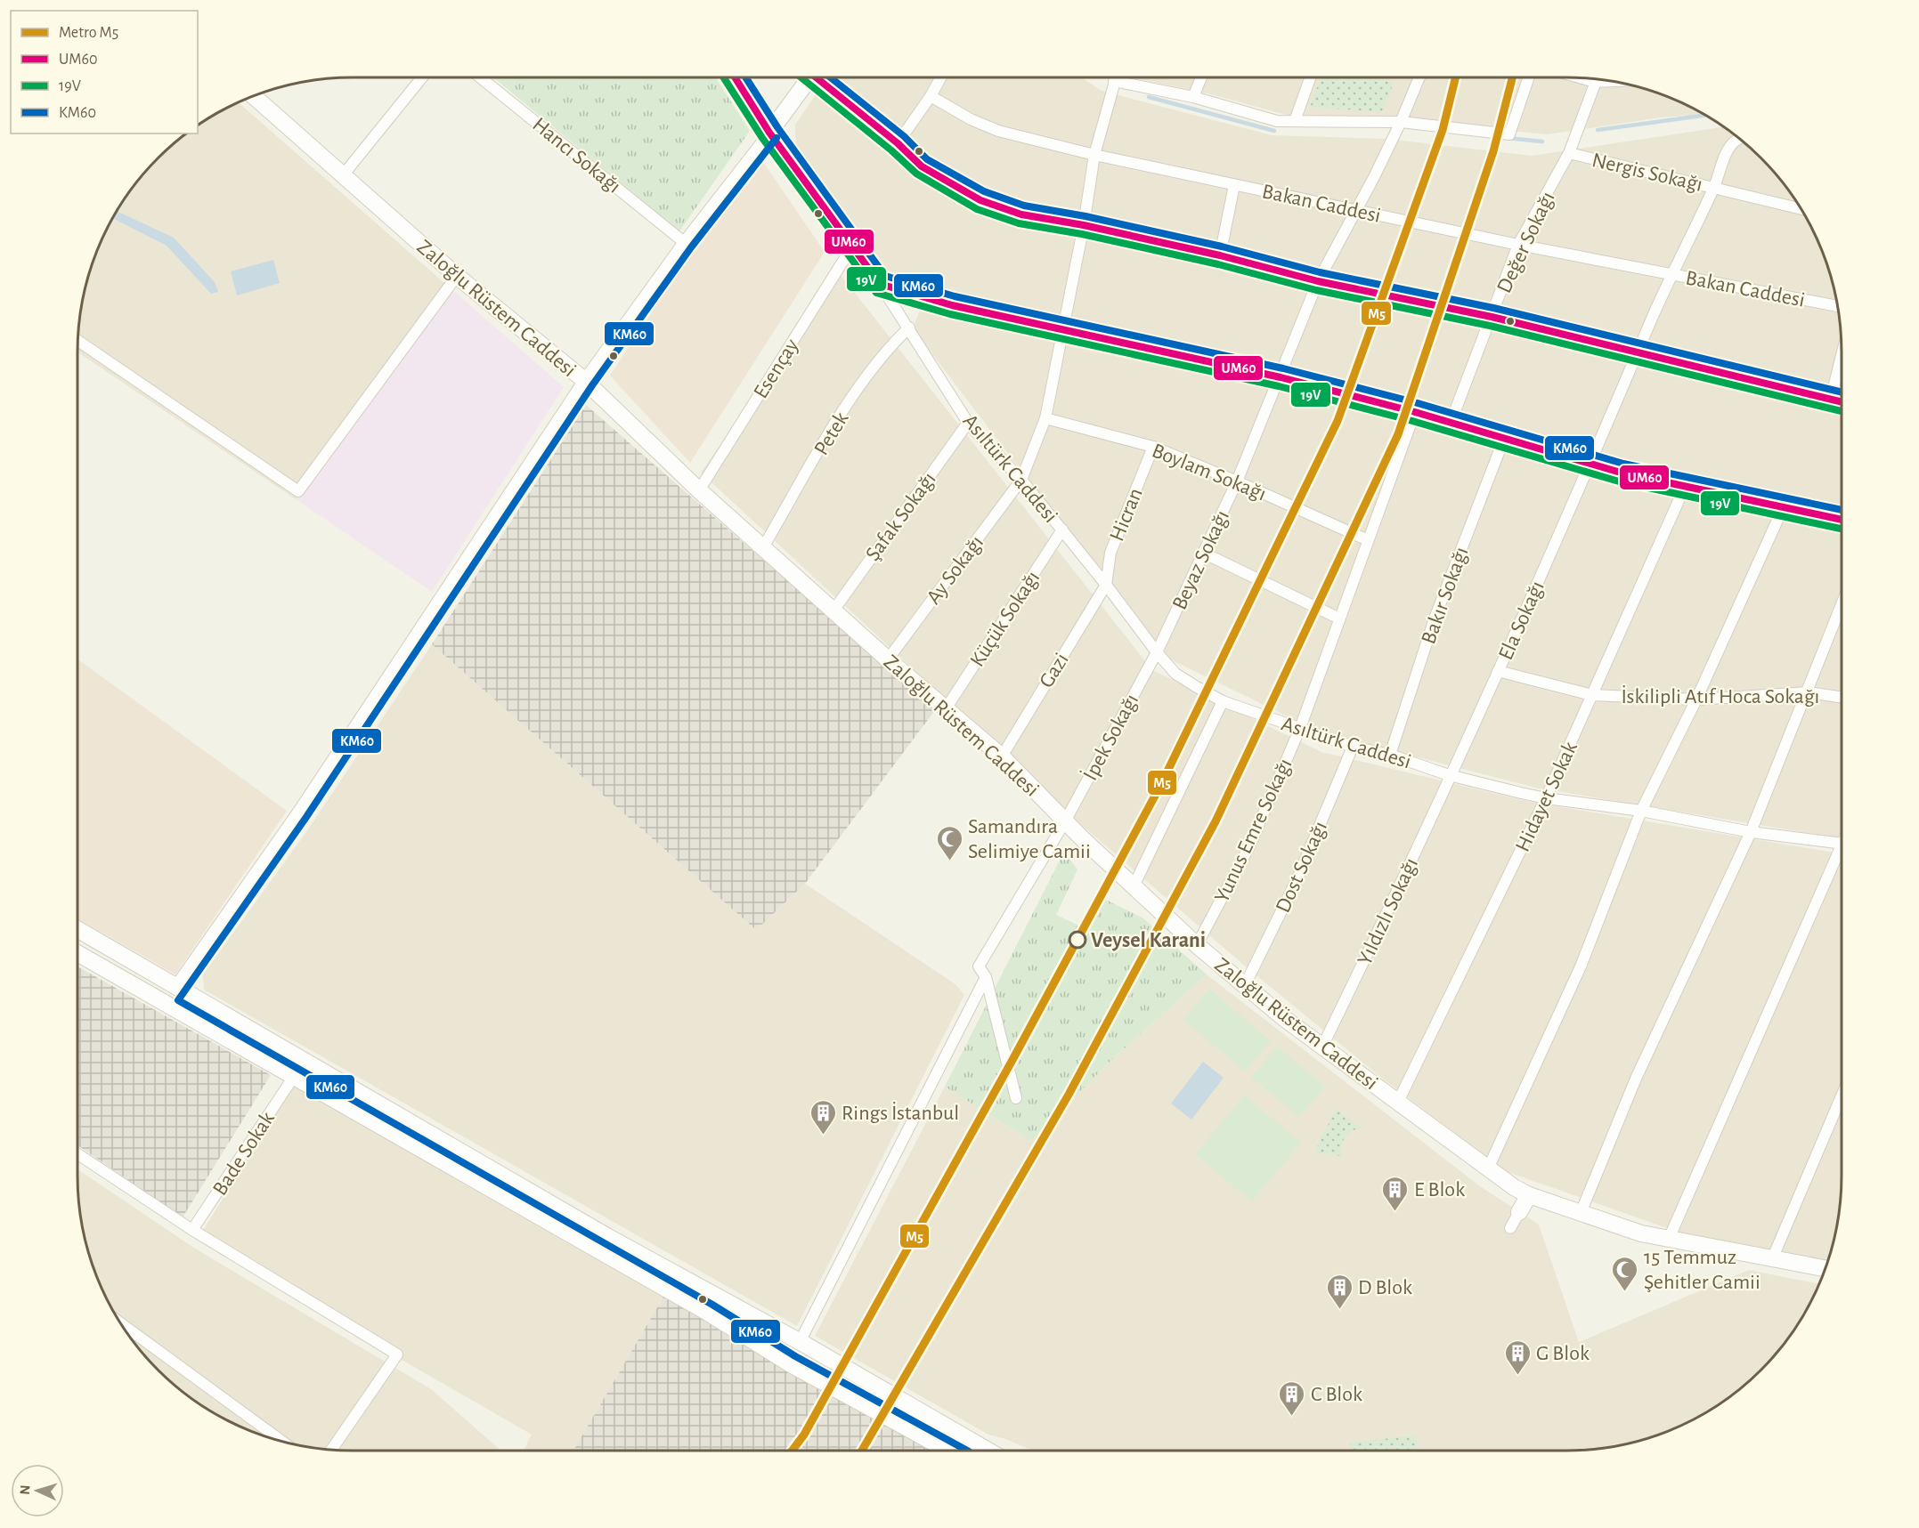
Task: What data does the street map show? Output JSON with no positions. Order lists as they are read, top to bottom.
{
  "streets": {
    "street": [
      "Hancı Sokağı",
      "Nergis Sokağı",
      "Bakan Caddesi",
      "Değer Sokağı",
      "Zaloğlu Rüstem Caddesi",
      "Esençay",
      "Petek",
      "Asıltürk Caddesi",
      "Boylam Sokağı",
      "Hicran",
      "Şafak Sokağı",
      "Beyaz Sokağı",
      "Ay Sokağı",
      "Bakır Sokağı",
      "Küçük Sokağı",
      "Ela Sokağı",
      "Gazi",
      "İskilipli Atıf Hoca Sokağı",
      "İpek Sokağı",
      "Hidayet Sokak",
      "Yunus Emre Sokağı",
      "Dost Sokağı",
      "Yıldızlı Sokağı",
      "Bade Sokak"
    ]
  },
  "crossings": [
    ["Nergis Sokağı", "Değer Sokağı"],
    ["Nergis Sokağı", "Ela Sokağı"],
    ["Bakan Caddesi", "Değer Sokağı"],
    ["Bakan Caddesi", "Beyaz Sokağı"],
    ["Bakan Caddesi", "Ay Sokağı"],
    ["Bakan Caddesi", "Ela Sokağı"],
    ["Zaloğlu Rüstem Caddesi", "Esençay"],
    ["Zaloğlu Rüstem Caddesi", "Petek"],
    ["Zaloğlu Rüstem Caddesi", "Şafak Sokağı"],
    ["Zaloğlu Rüstem Caddesi", "Ay Sokağı"],
    ["Zaloğlu Rüstem Caddesi", "Küçük Sokağı"],
    ["Zaloğlu Rüstem Caddesi", "Gazi"],
    ["Zaloğlu Rüstem Caddesi", "İpek Sokağı"],
    ["Zaloğlu Rüstem Caddesi", "Hidayet Sokak"],
    ["Zaloğlu Rüstem Caddesi", "Yunus Emre Sokağı"],
    ["Zaloğlu Rüstem Caddesi", "Dost Sokağı"],
    ["Zaloğlu Rüstem Caddesi", "Yıldızlı Sokağı"],
    ["Petek", "Asıltürk Caddesi"],
    ["Asıltürk Caddesi", "Hicran"],
    ["Asıltürk Caddesi", "Şafak Sokağı"],
    ["Asıltürk Caddesi", "Beyaz Sokağı"],
    ["Asıltürk Caddesi", "Ay Sokağı"],
    ["Asıltürk Caddesi", "Bakır Sokağı"],
    ["Asıltürk Caddesi", "Küçük Sokağı"],
    ["Asıltürk Caddesi", "Ela Sokağı"],
    ["Asıltürk Caddesi", "Gazi"],
    ["Asıltürk Caddesi", "İpek Sokağı"],
    ["Asıltürk Caddesi", "Hidayet Sokak"],
    ["Asıltürk Caddesi", "Yunus Emre Sokağı"],
    ["Asıltürk Caddesi", "Dost Sokağı"],
    ["Asıltürk Caddesi", "Yıldızlı Sokağı"],
    ["Boylam Sokağı", "Hicran"],
    ["Boylam Sokağı", "Beyaz Sokağı"],
    ["Boylam Sokağı", "Ay Sokağı"],
    ["Boylam Sokağı", "Yunus Emre Sokağı"],
    ["Hicran", "Gazi"],
    ["Beyaz Sokağı", "İpek Sokağı"],
    ["Ela Sokağı", "İskilipli Atıf Hoca Sokağı"],
    ["Ela Sokağı", "Yıldızlı Sokağı"],
    ["İskilipli Atıf Hoca Sokağı", "Hidayet Sokak"]
  ],
  "places": {
    "mosque": ["Samandıra Selimiye Camii", "15 Temmuz Şehitler Camii"],
    "other": ["Veysel Karani"],
    "building": [
      "Rings İstanbul",
      "E Blok",
      "D Blok",
      "G Blok",
      "C Blok"
    ]
  },
  "lines": [
    "metro line M5",
    "transit line UM60",
    "transit line 19V",
    "transit line KM60"
  ],
  "legend": [
    "Metro M5",
    "UM60",
    "19V",
    "KM60"
  ],
  "north": "left"
}
